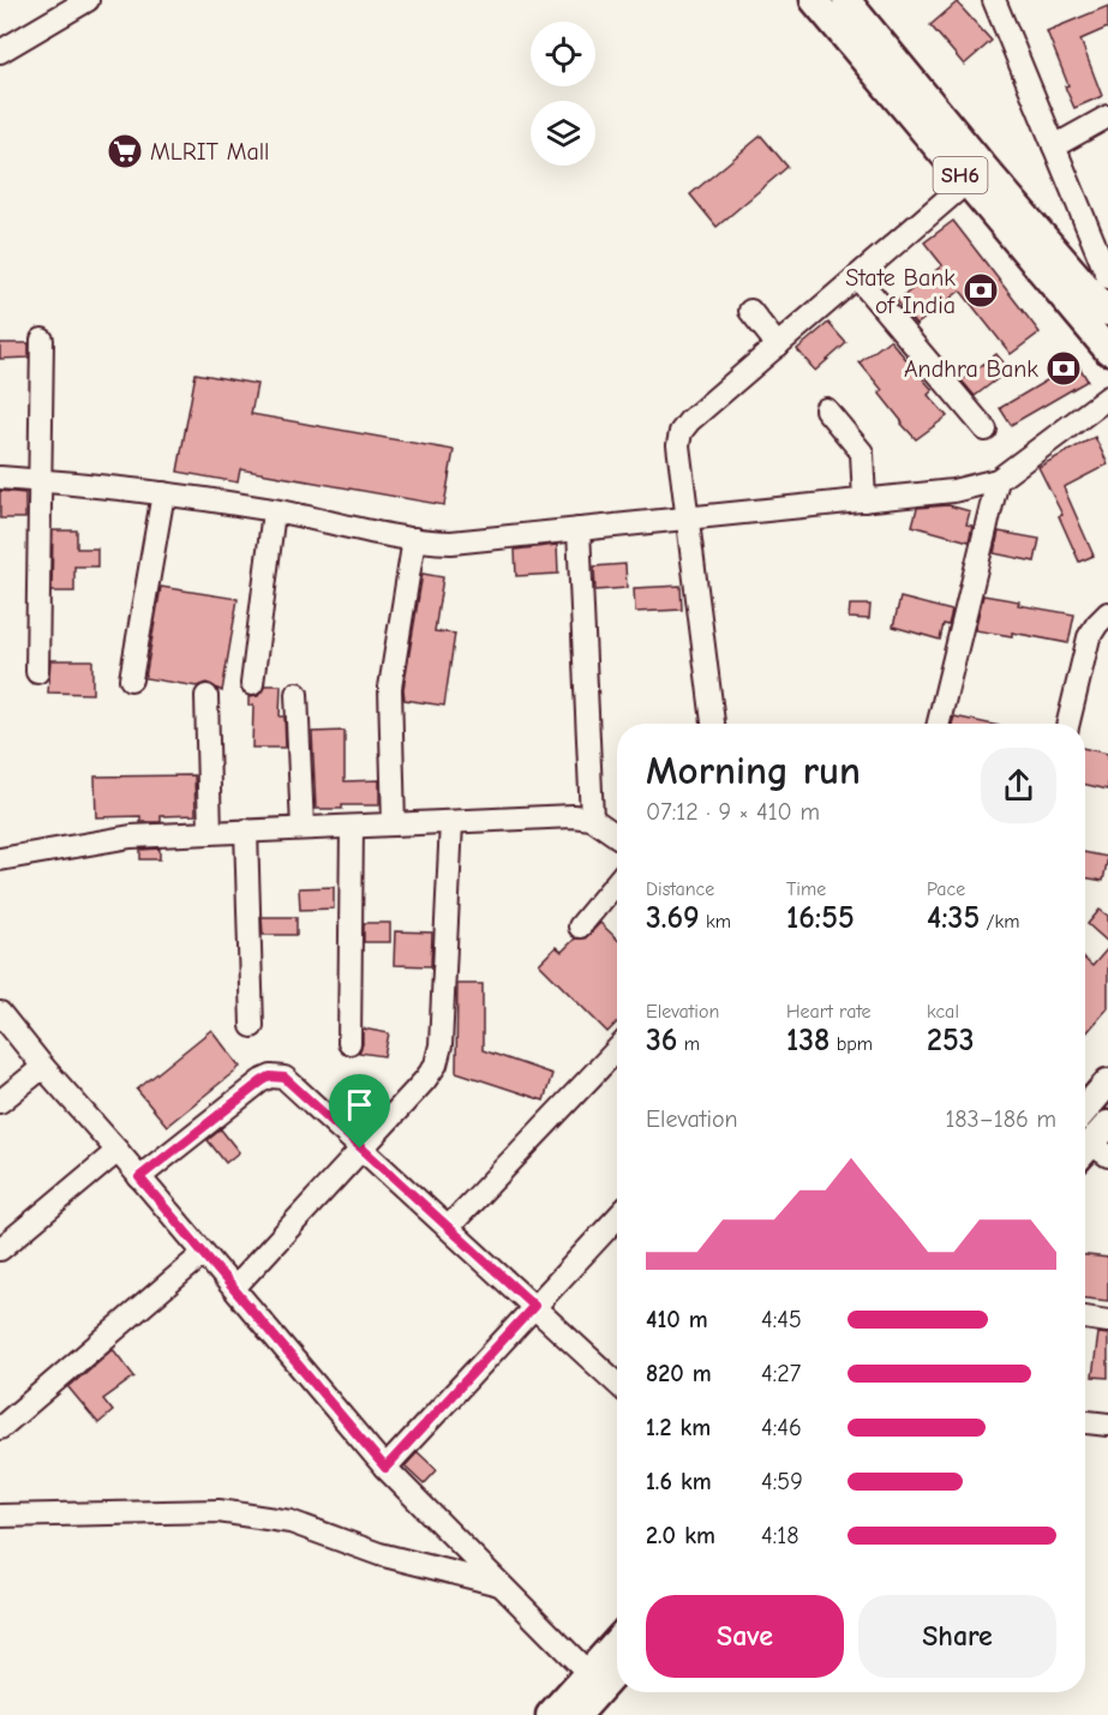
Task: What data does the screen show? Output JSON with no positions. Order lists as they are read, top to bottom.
{
  "streets": {
    "main road": ["SH6"]
  },
  "places": {
    "supermarket": ["MLRIT Mall"],
    "bank": ["State Bank of India", "Andhra Bank"]
  },
  "page": {
    "heading": ["Morning run", "07:12 · 9 × 410 m"],
    "stats": [
      ["Distance", "3.69 km"],
      ["Time", "16:55"],
      ["Pace", "4:35 /km"],
      ["Elevation", "36 m"],
      ["Heart rate", "138 bpm"],
      ["kcal", "253"]
    ],
    "chart": ["Elevation", "183–186 m"],
    "list": [
      {
        "name": "410 m",
        "note": "4:45"
      },
      {
        "name": "820 m",
        "note": "4:27"
      },
      {
        "name": "1.2 km",
        "note": "4:46"
      },
      {
        "name": "1.6 km",
        "note": "4:59"
      },
      {
        "name": "2.0 km",
        "note": "4:18"
      }
    ],
    "buttons": ["Save", "Share"]
  }
}
